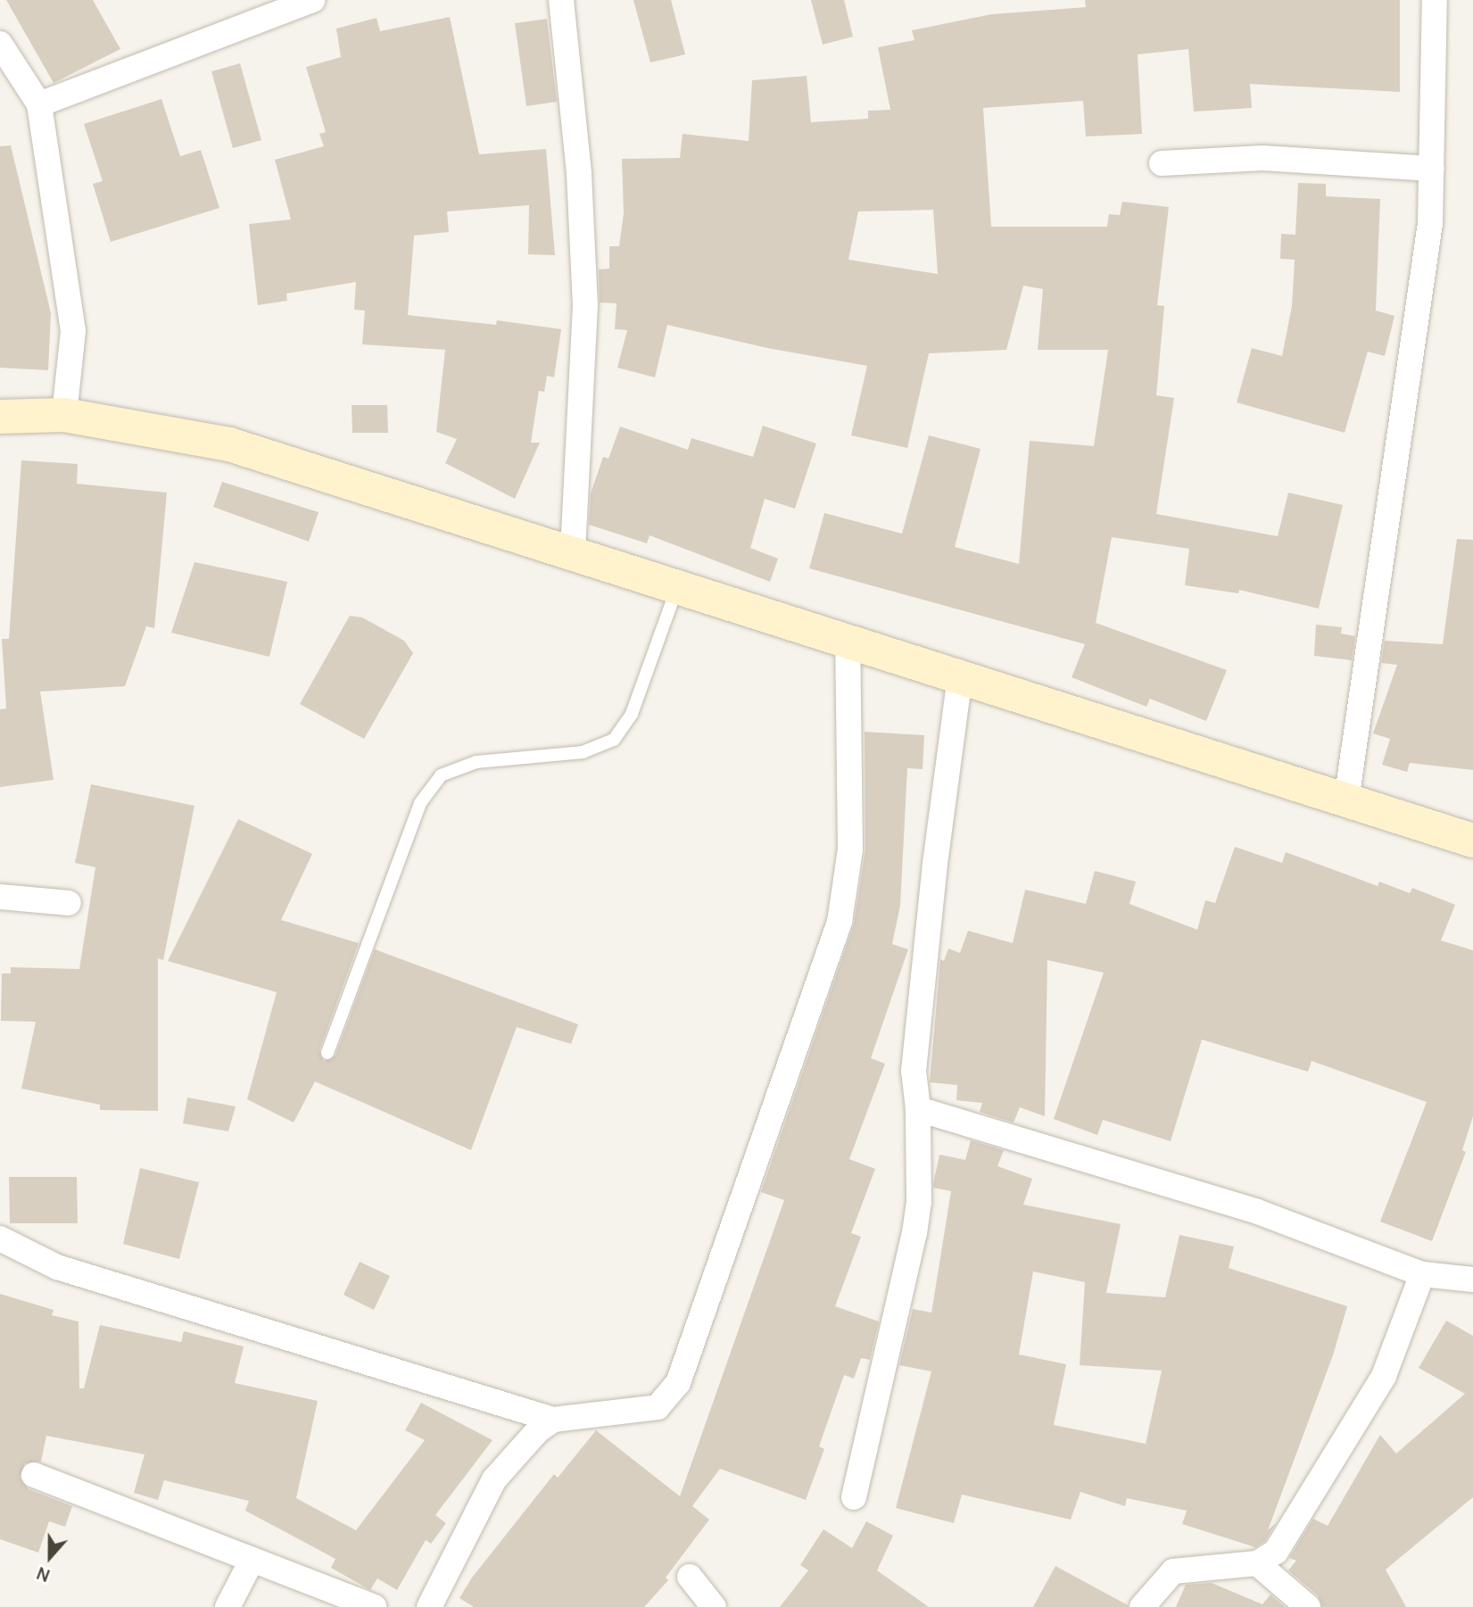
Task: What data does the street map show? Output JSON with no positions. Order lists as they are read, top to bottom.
{
  "north": "bottom"
}
